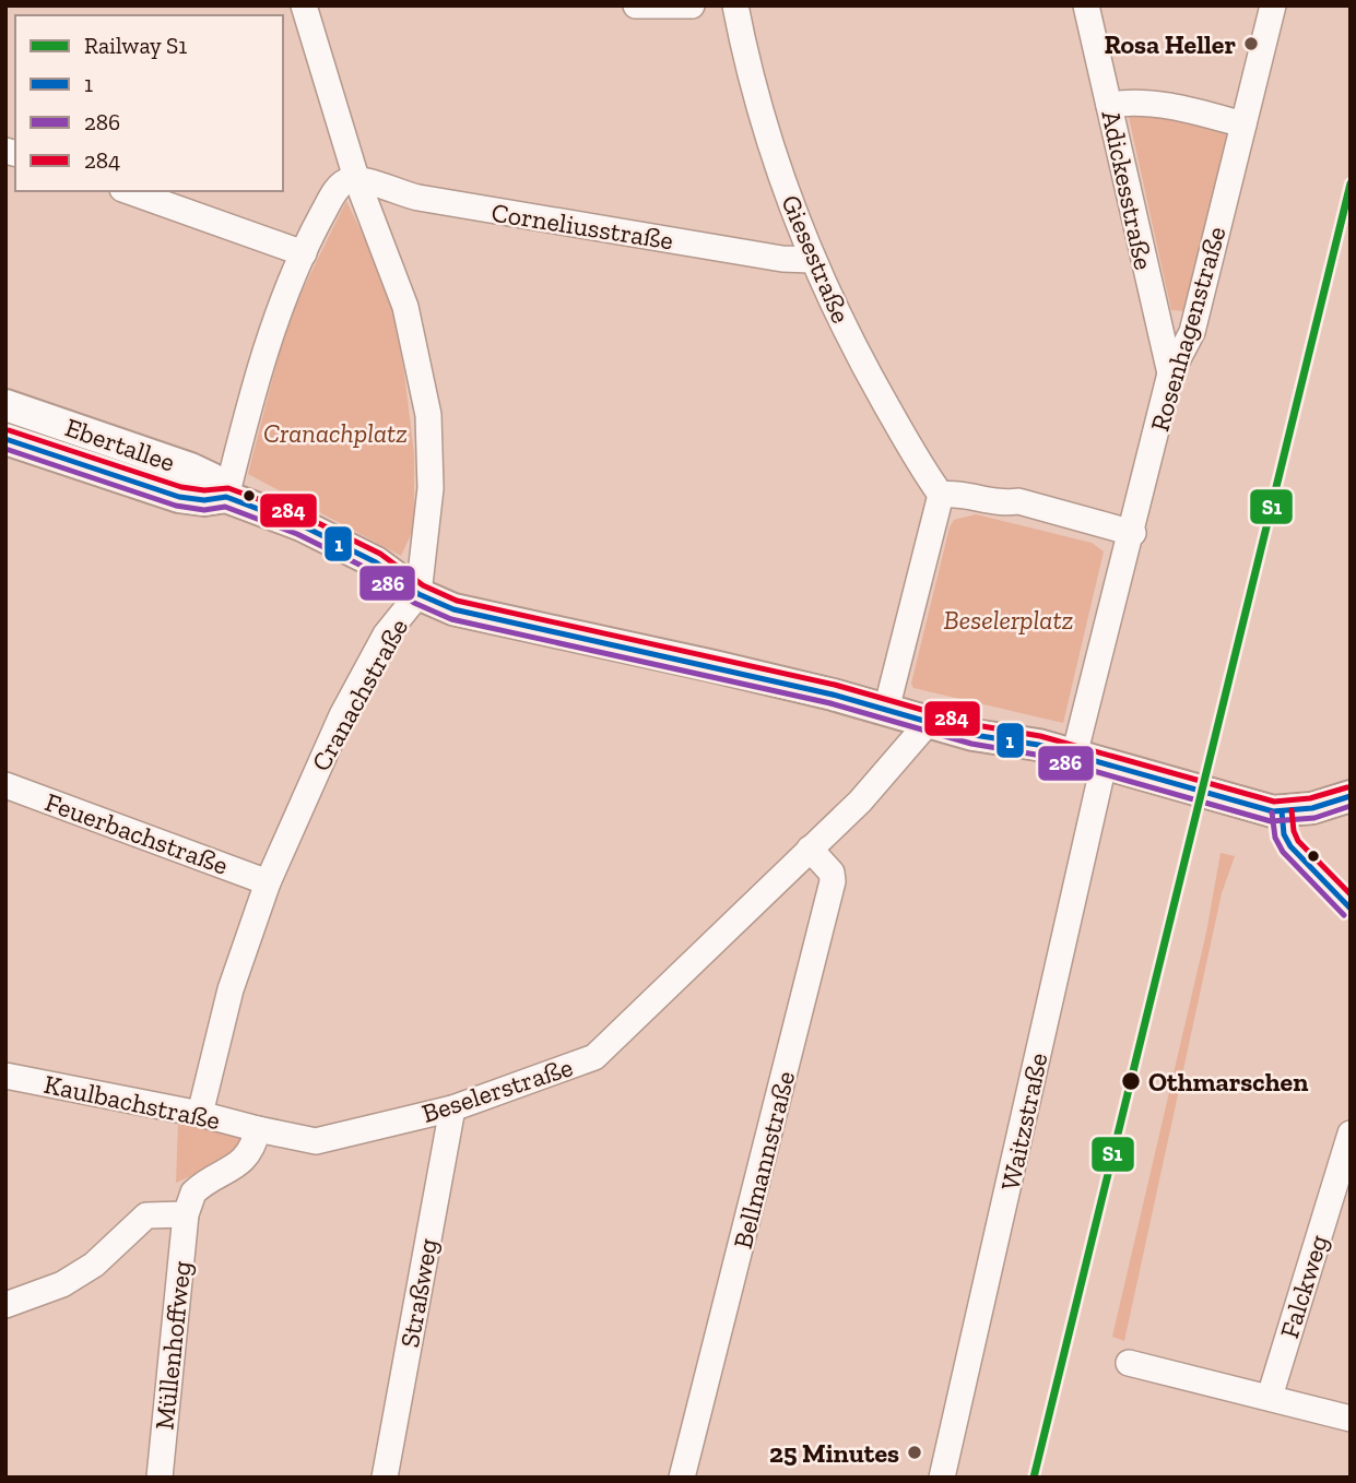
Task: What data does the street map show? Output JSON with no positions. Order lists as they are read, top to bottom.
{
  "streets": {
    "main road": ["Ebertallee"],
    "street": [
      "Adickesstraße",
      "Corneliusstraße",
      "Giesestraße",
      "Rosenhagenstraße",
      "Cranachstraße",
      "Feuerbachstraße",
      "Beselerstraße",
      "Kaulbachstraße",
      "Waitzstraße",
      "Bellmannstraße",
      "Falckweg",
      "Straßweg",
      "Müllenhoffweg"
    ]
  },
  "crossings": [
    ["Adickesstraße", "Rosenhagenstraße"],
    ["Corneliusstraße", "Giesestraße"],
    ["Corneliusstraße", "Cranachstraße"],
    ["Ebertallee", "Cranachstraße"],
    ["Ebertallee", "Beselerstraße"],
    ["Ebertallee", "Waitzstraße"],
    ["Cranachstraße", "Feuerbachstraße"],
    ["Cranachstraße", "Kaulbachstraße"],
    ["Beselerstraße", "Kaulbachstraße"],
    ["Beselerstraße", "Bellmannstraße"],
    ["Beselerstraße", "Straßweg"]
  ],
  "parks": ["Cranachplatz", "Beselerplatz"],
  "places": ["Rosa Heller", "Othmarschen", "25 Minutes"],
  "lines": [
    "rail line S1",
    "transit line 284",
    "transit line 1",
    "transit line 286"
  ],
  "legend": [
    "Railway S1",
    "1",
    "286",
    "284"
  ]
}
